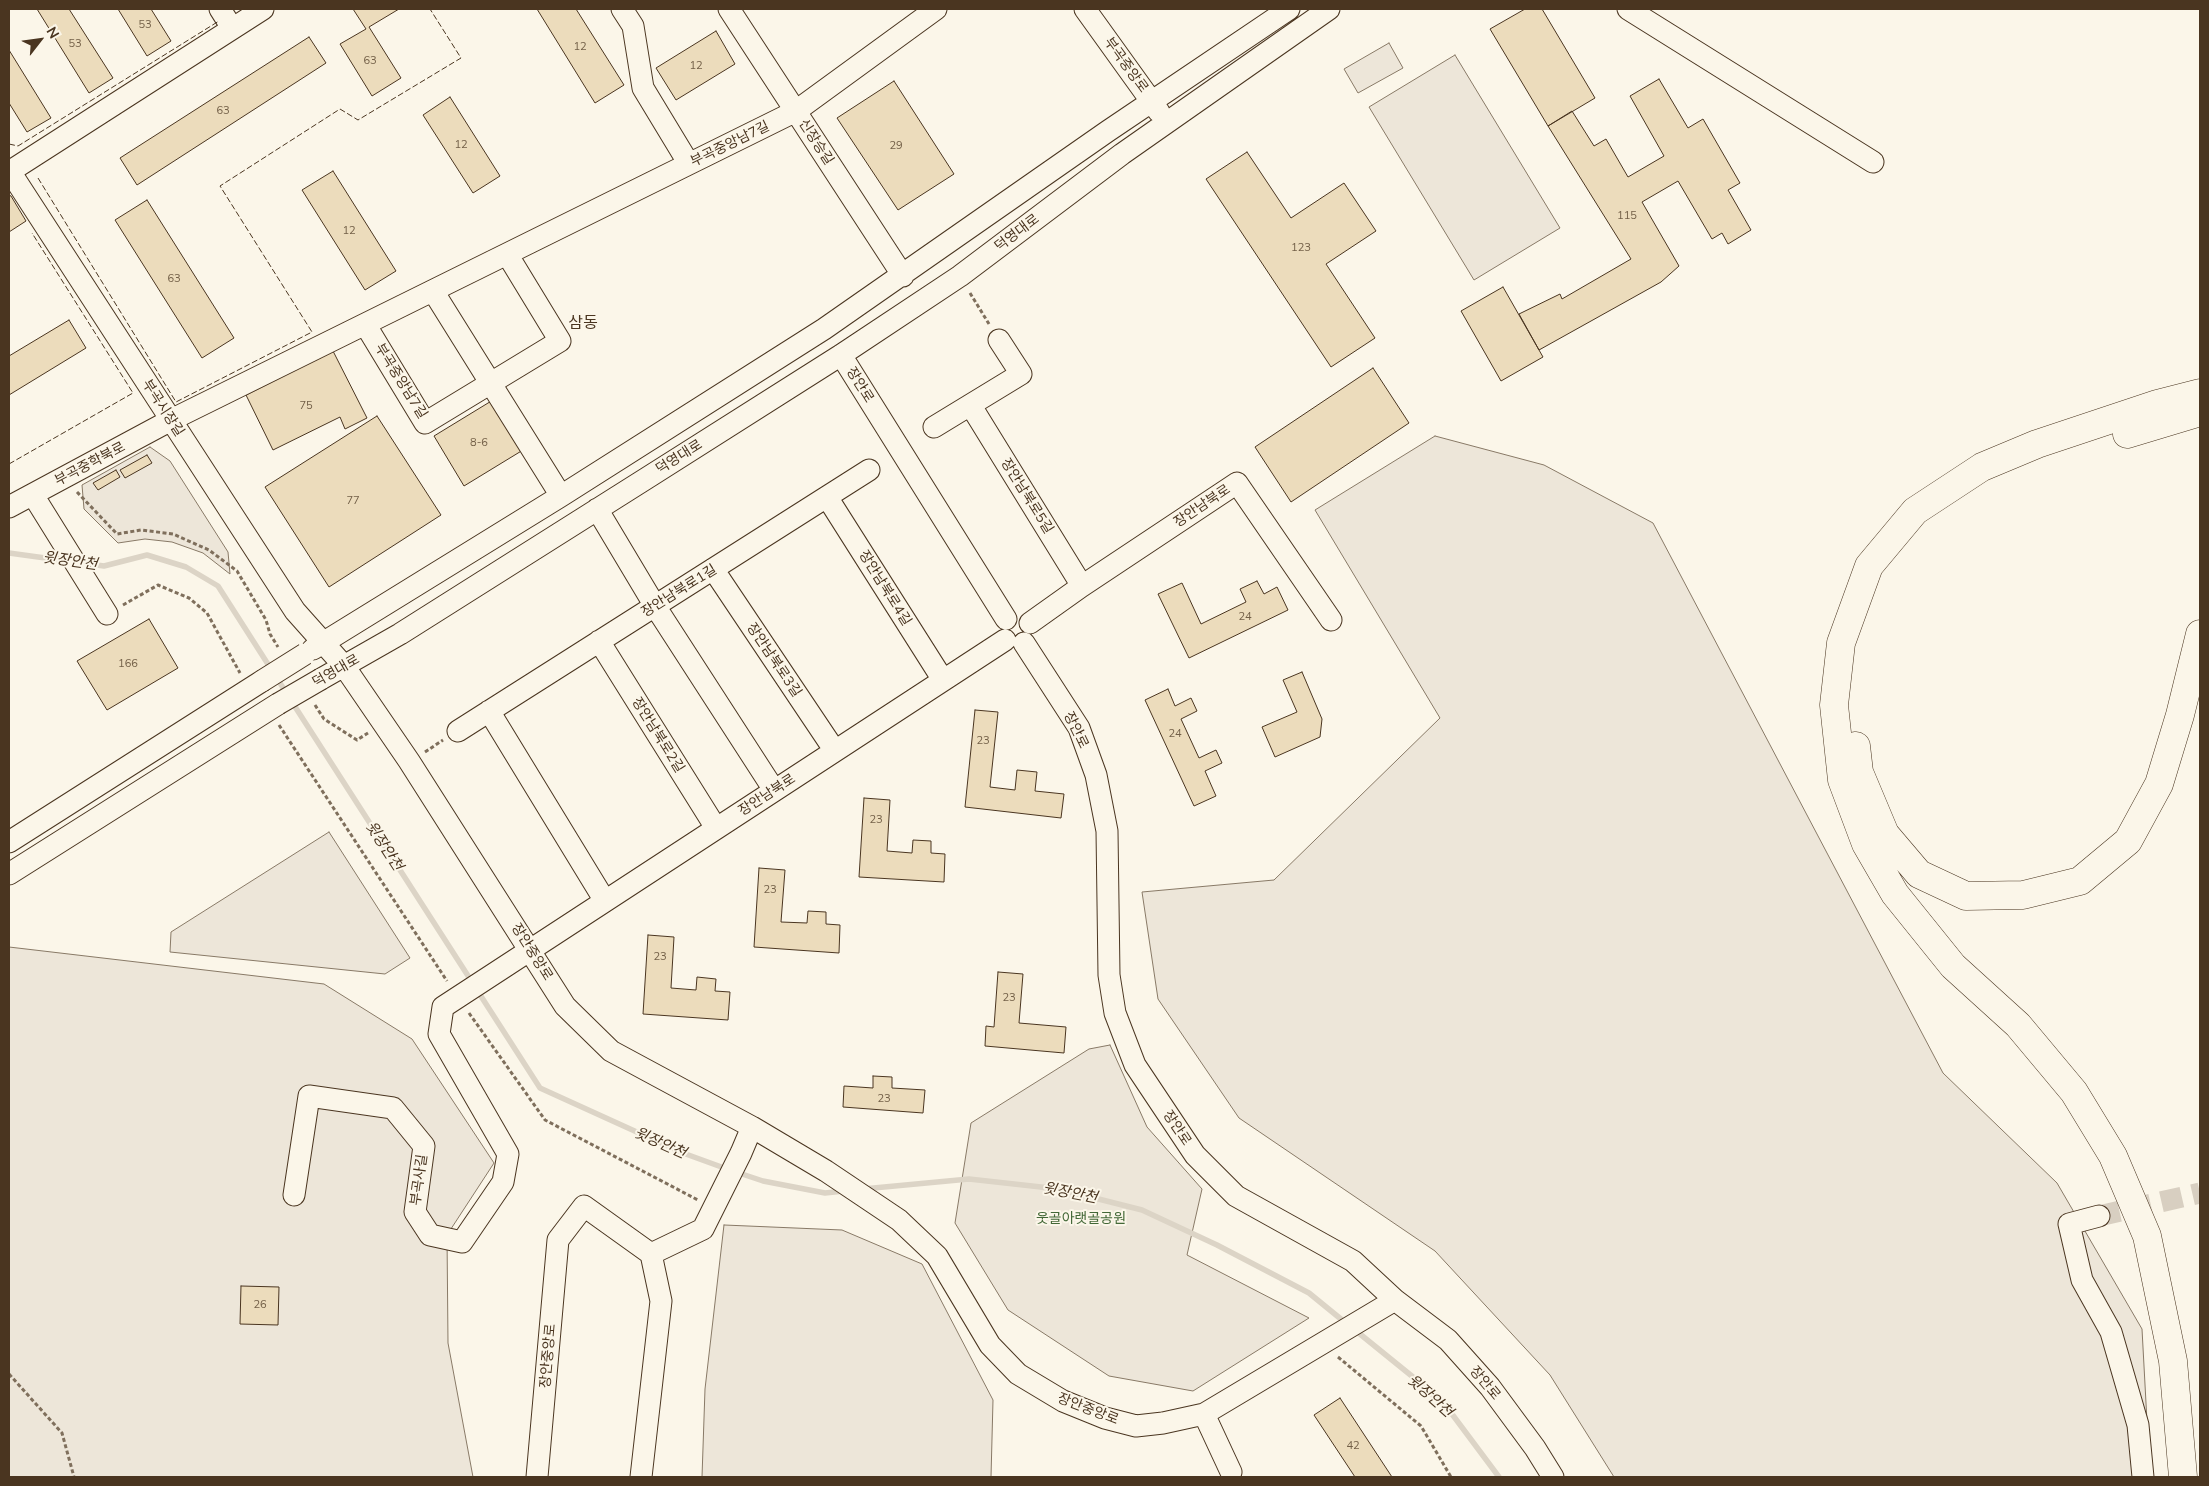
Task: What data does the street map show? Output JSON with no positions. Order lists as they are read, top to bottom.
{
  "streets": {
    "street": [
      "부곡중앙로",
      "신장승길",
      "부곡중앙남7길",
      "덕영대로",
      "장안로",
      "부곡시장길",
      "부곡중학북로",
      "장안남북로5길",
      "장안남북로",
      "장안남북로4길",
      "장안남북로1길",
      "장안남북로3길",
      "장안남북로2길",
      "장안중앙로",
      "부곡사길"
    ]
  },
  "crossings": [
    ["부곡중앙로", "덕영대로"],
    ["신장승길", "부곡중앙남7길"],
    ["부곡중앙남7길", "부곡시장길"],
    ["부곡중앙남7길", "부곡중학북로"],
    ["덕영대로", "장안로"],
    ["덕영대로", "장안중앙로"],
    ["장안로", "장안남북로"],
    ["장안로", "장안중앙로"],
    ["부곡시장길", "부곡중학북로"],
    ["부곡시장길", "장안중앙로"],
    ["장안남북로5길", "장안남북로"],
    ["장안남북로", "장안남북로4길"],
    ["장안남북로", "장안남북로3길"],
    ["장안남북로", "장안남북로2길"],
    ["장안남북로", "장안중앙로"],
    ["장안남북로", "부곡사길"],
    ["장안남북로4길", "장안남북로1길"],
    ["장안남북로1길", "장안남북로3길"],
    ["장안남북로1길", "장안남북로2길"],
    ["장안중앙로", "부곡사길"]
  ],
  "districts": ["삼동"],
  "water": ["윗장안천"],
  "parks": ["웃골아랫골공원"],
  "house_numbers": [
    "53",
    "53",
    "12",
    "63",
    "12",
    "63",
    "12",
    "29",
    "115",
    "12",
    "123",
    "63",
    "75",
    "8-6",
    "77",
    "24",
    "166",
    "24",
    "23",
    "23",
    "23",
    "23",
    "23",
    "23",
    "26",
    "42"
  ],
  "north": "top right"
}
